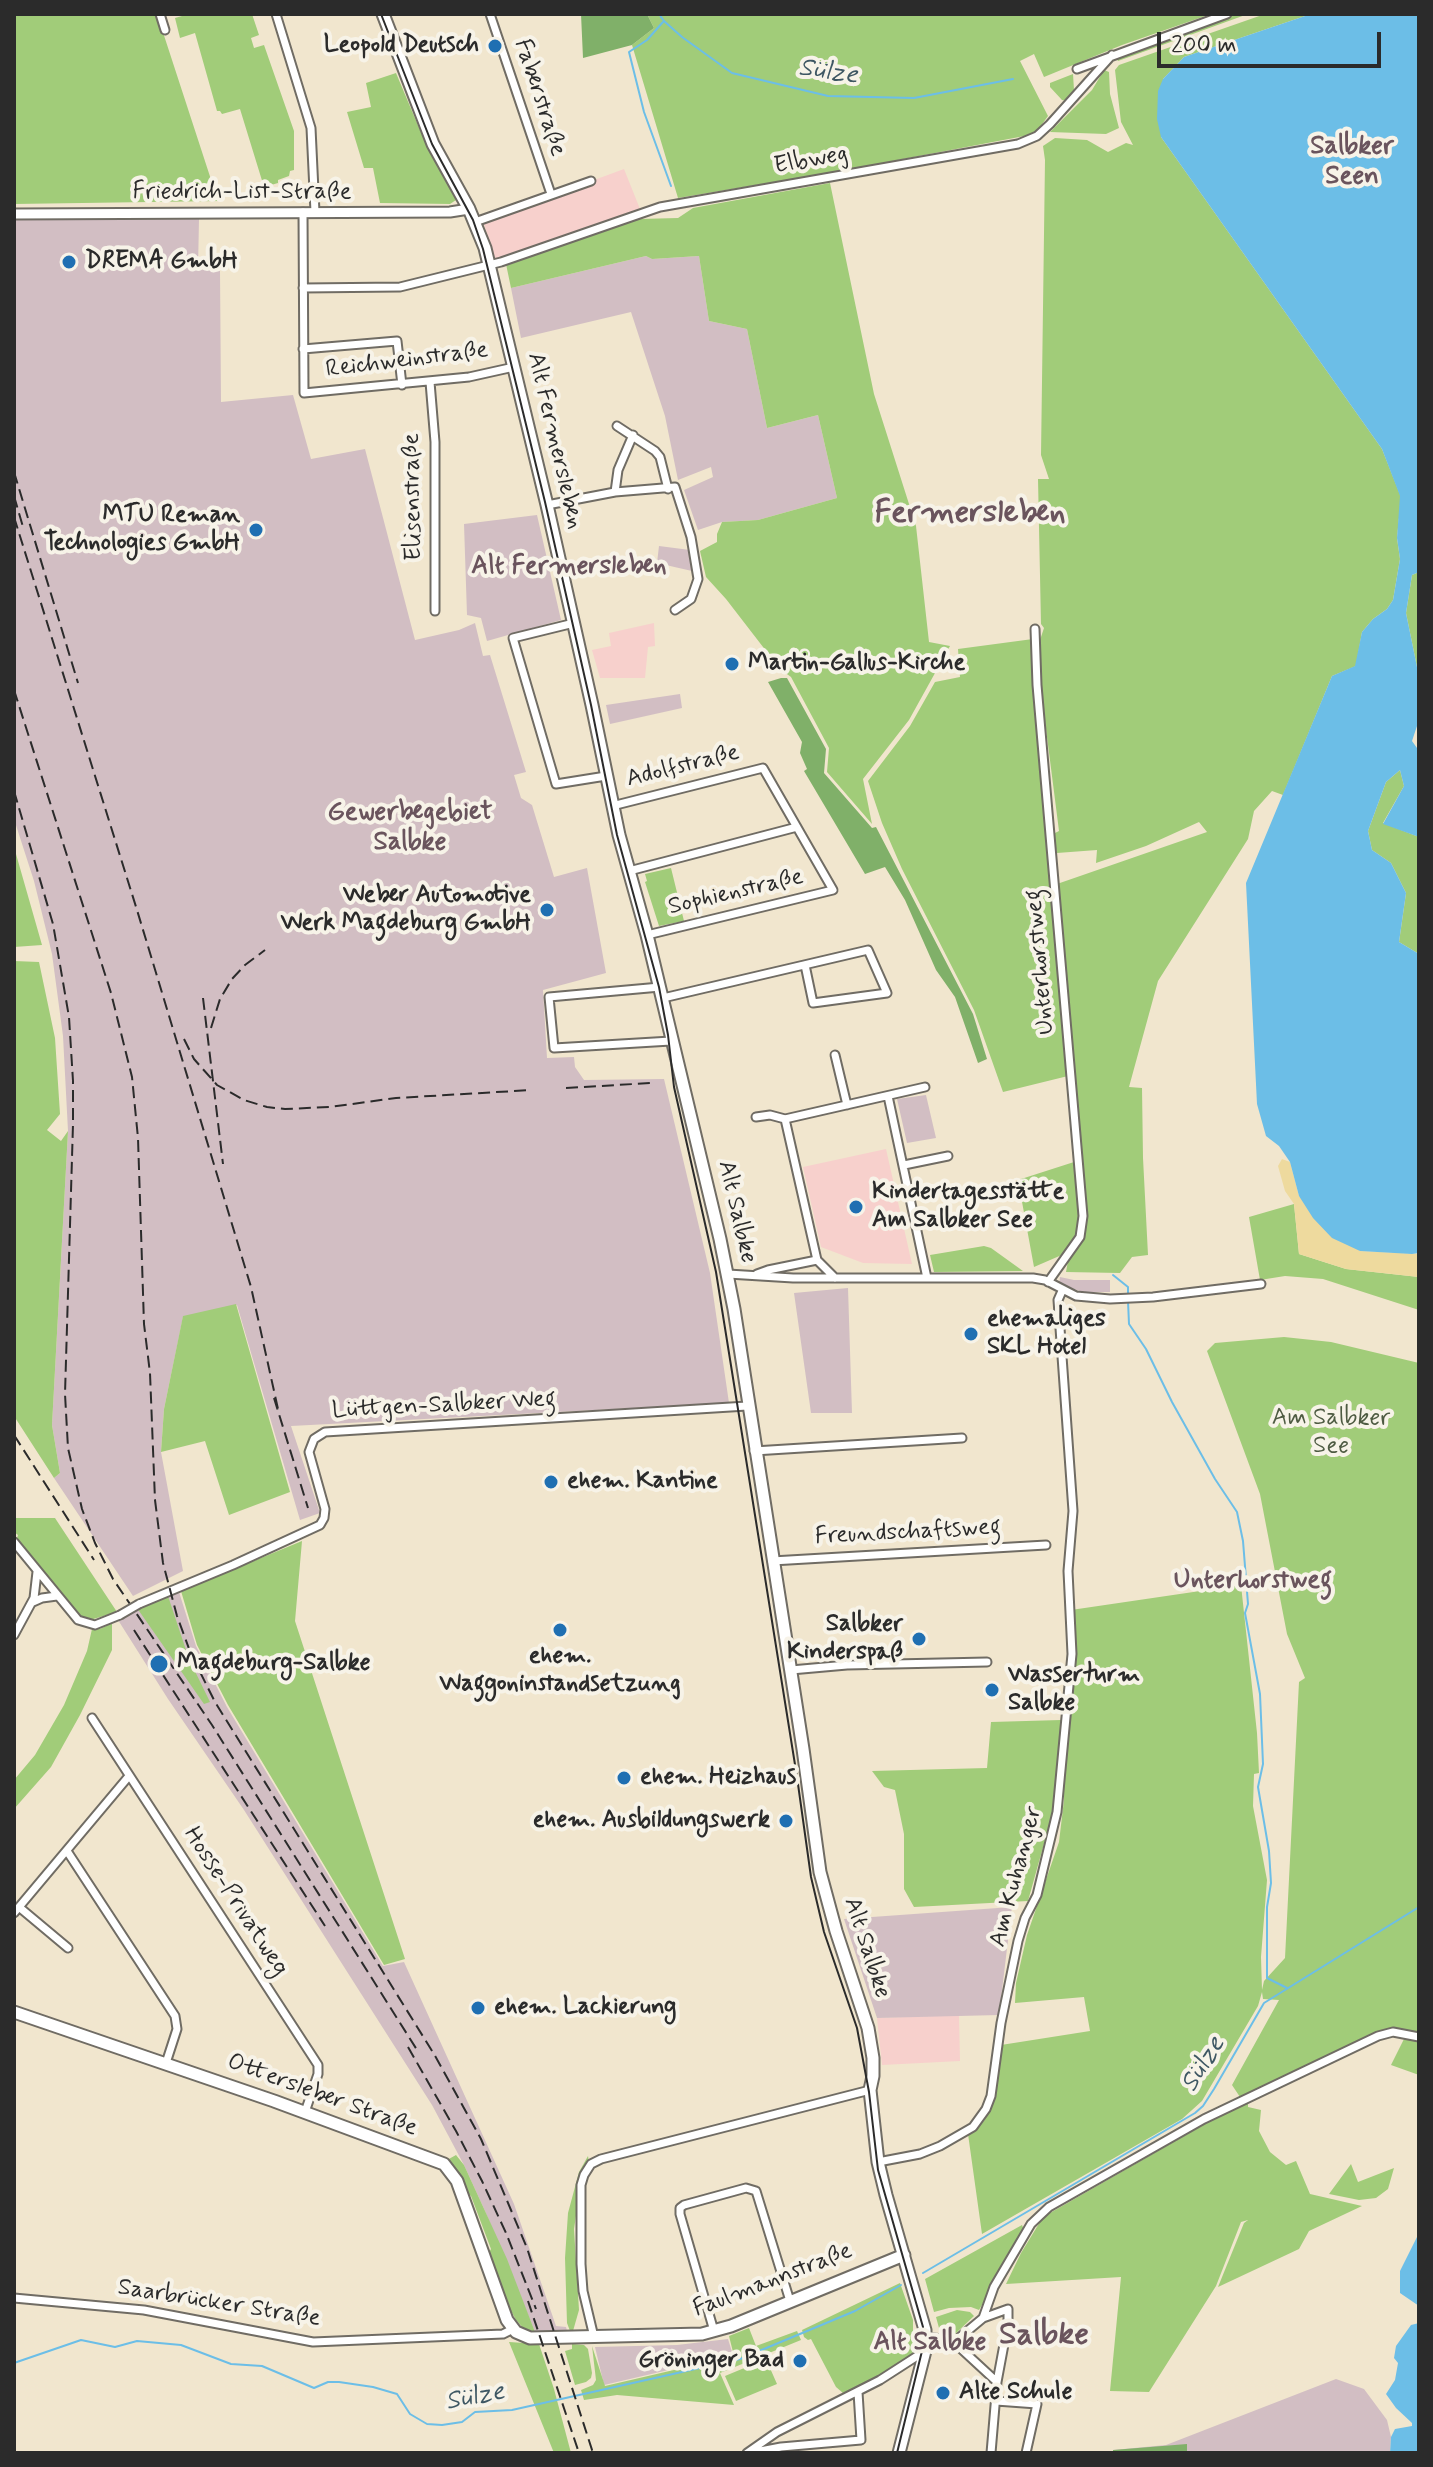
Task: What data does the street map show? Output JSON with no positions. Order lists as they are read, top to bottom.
{
  "streets": {
    "main road": [
      "Alt Fermersleben",
      "Alt Salbke",
      "Ottersleber Straße",
      "Faulmannstraße"
    ],
    "street": [
      "Faberstraße",
      "Elbweg",
      "Friedrich-List-Straße",
      "Reichweinstraße",
      "Elisenstraße",
      "Adolfstraße",
      "Sophienstraße",
      "Unterhorstweg",
      "Lüttgen-Salbker Weg",
      "Freundschaftsweg",
      "Am Kuhanger",
      "Hosse-Privatweg",
      "Saarbrücker Straße"
    ]
  },
  "crossings": [
    ["Elbweg", "Alt Fermersleben"],
    ["Friedrich-List-Straße", "Alt Fermersleben"],
    ["Reichweinstraße", "Alt Fermersleben"],
    ["Reichweinstraße", "Elisenstraße"],
    ["Alt Fermersleben", "Adolfstraße"],
    ["Alt Fermersleben", "Sophienstraße"],
    ["Alt Fermersleben", "Alt Salbke"],
    ["Adolfstraße", "Sophienstraße"],
    ["Alt Salbke", "Lüttgen-Salbker Weg"],
    ["Alt Salbke", "Freundschaftsweg"],
    ["Alt Salbke", "Am Kuhanger"],
    ["Alt Salbke", "Faulmannstraße"],
    ["Hosse-Privatweg", "Ottersleber Straße"],
    ["Ottersleber Straße", "Faulmannstraße"],
    ["Ottersleber Straße", "Saarbrücker Straße"],
    ["Faulmannstraße", "Saarbrücker Straße"]
  ],
  "districts": [
    "Salbker Seen",
    "Fermersleben",
    "Alt Fermersleben",
    "Gewerbegebiet Salbke",
    "Unterhorstweg",
    "Salbke",
    "Alt Salbke"
  ],
  "water": ["Sülze"],
  "parks": ["Am Salbker See"],
  "places": [
    "Leopold Deutsch",
    "DREMA GmbH",
    "MTU Reman Technologies GmbH",
    "Martin-Gallus-Kirche",
    "Weber Automotive Werk Magdeburg GmbH",
    "Kindertagesstätte Am Salbker See",
    "ehemaliges SKL Hotel",
    "ehem. Kantine",
    "ehem. Waggoninstandsetzung",
    "Salbker Kinderspaß",
    "Magdeburg-Salbke",
    "Wasserturm Salbke",
    "ehem. Heizhaus",
    "ehem. Ausbildungswerk",
    "ehem. Lackierung",
    "Gröninger Bad",
    "Alte Schule"
  ],
  "scale_bar": "200 m"
}
